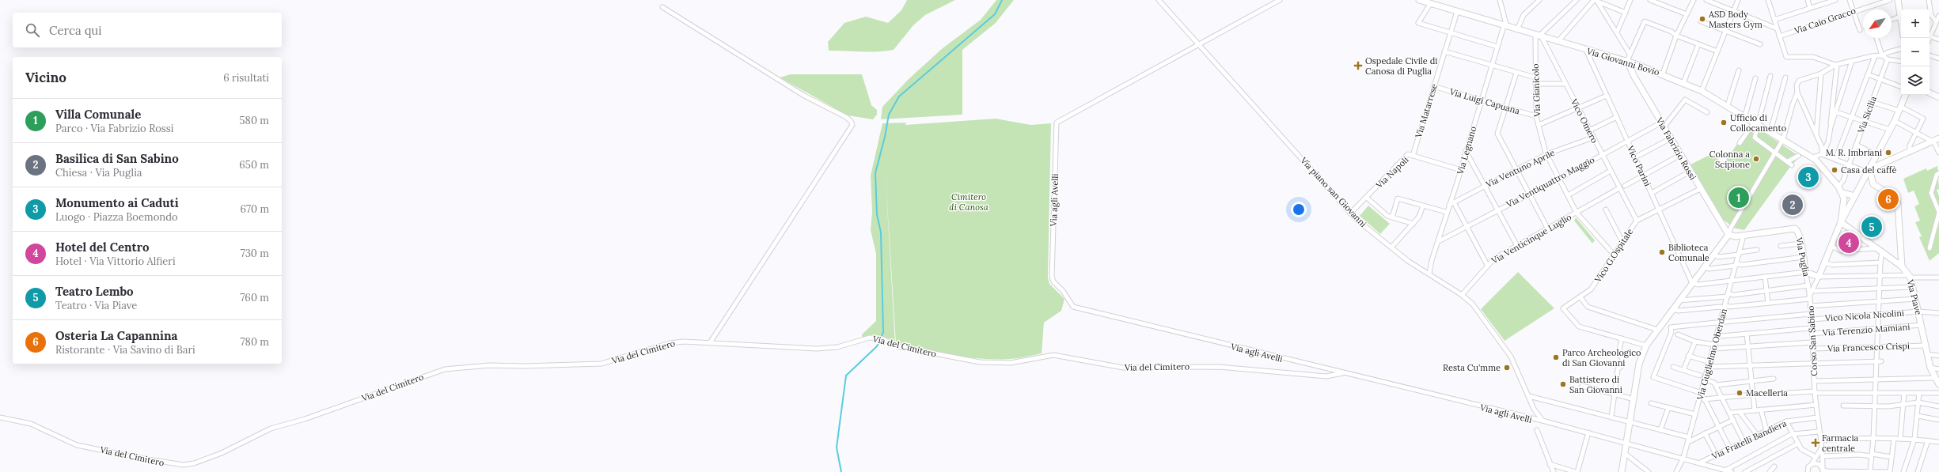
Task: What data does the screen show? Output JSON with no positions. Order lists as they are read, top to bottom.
{
  "streets": {
    "street": [
      "Via Caio Gracco",
      "Via Giovanni Bovio",
      "Via Gianicolo",
      "Via Luigi Capuana",
      "Via Matarrese",
      "Via Sicilia",
      "Vico Omero",
      "Via Fabrizio Rossi",
      "Via Legnano",
      "Vico Parini",
      "Via Ventuno Aprile",
      "Via Napoli",
      "Via Ventiquattro Maggio",
      "Via piano san Giovanni",
      "Via agli Avelli",
      "Via Venticinque Luglio",
      "Vico G.Ospitale",
      "Via Puglia",
      "Via Piave",
      "Vico Nicola Nicolini",
      "Via Terenzio Mamiani",
      "Corso San Sabino",
      "Via del Cimitero",
      "Via Francesco Crispi",
      "Via Guglielmo Oberdan",
      "Via Fratelli Bandiera"
    ]
  },
  "crossings": [
    ["Via Giovanni Bovio", "Via Gianicolo"],
    ["Via Giovanni Bovio", "Via Matarrese"],
    ["Via Giovanni Bovio", "Via Sicilia"],
    ["Via Giovanni Bovio", "Vico Omero"],
    ["Via Giovanni Bovio", "Via Fabrizio Rossi"],
    ["Via Giovanni Bovio", "Via Legnano"],
    ["Via Giovanni Bovio", "Vico Parini"],
    ["Via Gianicolo", "Via Luigi Capuana"],
    ["Via Gianicolo", "Vico Omero"],
    ["Via Gianicolo", "Via Ventuno Aprile"],
    ["Via Gianicolo", "Via Ventiquattro Maggio"],
    ["Via Gianicolo", "Via Venticinque Luglio"],
    ["Via Gianicolo", "Vico G.Ospitale"],
    ["Via Luigi Capuana", "Via Matarrese"],
    ["Via Luigi Capuana", "Via Legnano"],
    ["Via Matarrese", "Via Napoli"],
    ["Vico Omero", "Via Ventuno Aprile"],
    ["Vico Omero", "Via Ventiquattro Maggio"],
    ["Vico Omero", "Via Venticinque Luglio"],
    ["Vico Omero", "Vico G.Ospitale"],
    ["Via Fabrizio Rossi", "Via Ventiquattro Maggio"],
    ["Via Fabrizio Rossi", "Vico G.Ospitale"],
    ["Via Fabrizio Rossi", "Via Puglia"],
    ["Via Legnano", "Via Ventuno Aprile"],
    ["Via Legnano", "Via Napoli"],
    ["Via Legnano", "Via Ventiquattro Maggio"],
    ["Via Legnano", "Via piano san Giovanni"],
    ["Vico Parini", "Via Ventiquattro Maggio"],
    ["Vico Parini", "Vico G.Ospitale"],
    ["Via Napoli", "Via piano san Giovanni"],
    ["Via piano san Giovanni", "Via agli Avelli"],
    ["Via piano san Giovanni", "Via Venticinque Luglio"],
    ["Via agli Avelli", "Via del Cimitero"],
    ["Via agli Avelli", "Via Guglielmo Oberdan"],
    ["Via agli Avelli", "Via Fratelli Bandiera"],
    ["Via Puglia", "Corso San Sabino"],
    ["Via Puglia", "Via Guglielmo Oberdan"],
    ["Via Piave", "Vico Nicola Nicolini"],
    ["Via Piave", "Via Terenzio Mamiani"],
    ["Via Piave", "Corso San Sabino"],
    ["Via Piave", "Via Francesco Crispi"],
    ["Vico Nicola Nicolini", "Corso San Sabino"],
    ["Via Terenzio Mamiani", "Corso San Sabino"],
    ["Corso San Sabino", "Via Francesco Crispi"],
    ["Corso San Sabino", "Via Fratelli Bandiera"]
  ],
  "parks": ["Cimitero di Canosa"],
  "places": {
    "other": [
      "ASD Body Masters Gym",
      "Ufficio di Collocamento",
      "M. R. Imbriani",
      "Colonna a Scipione",
      "Casa del caffè",
      "Biblioteca Comunale",
      "Parco Archeologico di San Giovanni",
      "Resta Cu'mme",
      "Battistero di San Giovanni",
      "Macelleria"
    ],
    "health": ["Ospedale Civile di Canosa di Puglia", "Farmacia centrale"]
  },
  "north": "bottom left",
  "page": {
    "map_buttons": ["+", "−"],
    "search": "Cerca qui",
    "heading": ["Vicino", "6 risultati"],
    "list": [
      {
        "mark": "1",
        "name": "Villa Comunale",
        "note": "Parco · Via Fabrizio Rossi",
        "value": "580 m"
      },
      {
        "mark": "2",
        "name": "Basilica di San Sabino",
        "note": "Chiesa · Via Puglia",
        "value": "650 m"
      },
      {
        "mark": "3",
        "name": "Monumento ai Caduti",
        "note": "Luogo · Piazza Boemondo",
        "value": "670 m"
      },
      {
        "mark": "4",
        "name": "Hotel del Centro",
        "note": "Hotel · Via Vittorio Alfieri",
        "value": "730 m"
      },
      {
        "mark": "5",
        "name": "Teatro Lembo",
        "note": "Teatro · Via Piave",
        "value": "760 m"
      },
      {
        "mark": "6",
        "name": "Osteria La Capannina",
        "note": "Ristorante · Via Savino di Bari",
        "value": "780 m"
      }
    ],
    "pins": [
      "3",
      "1",
      "6",
      "2",
      "5",
      "4"
    ]
  }
}
